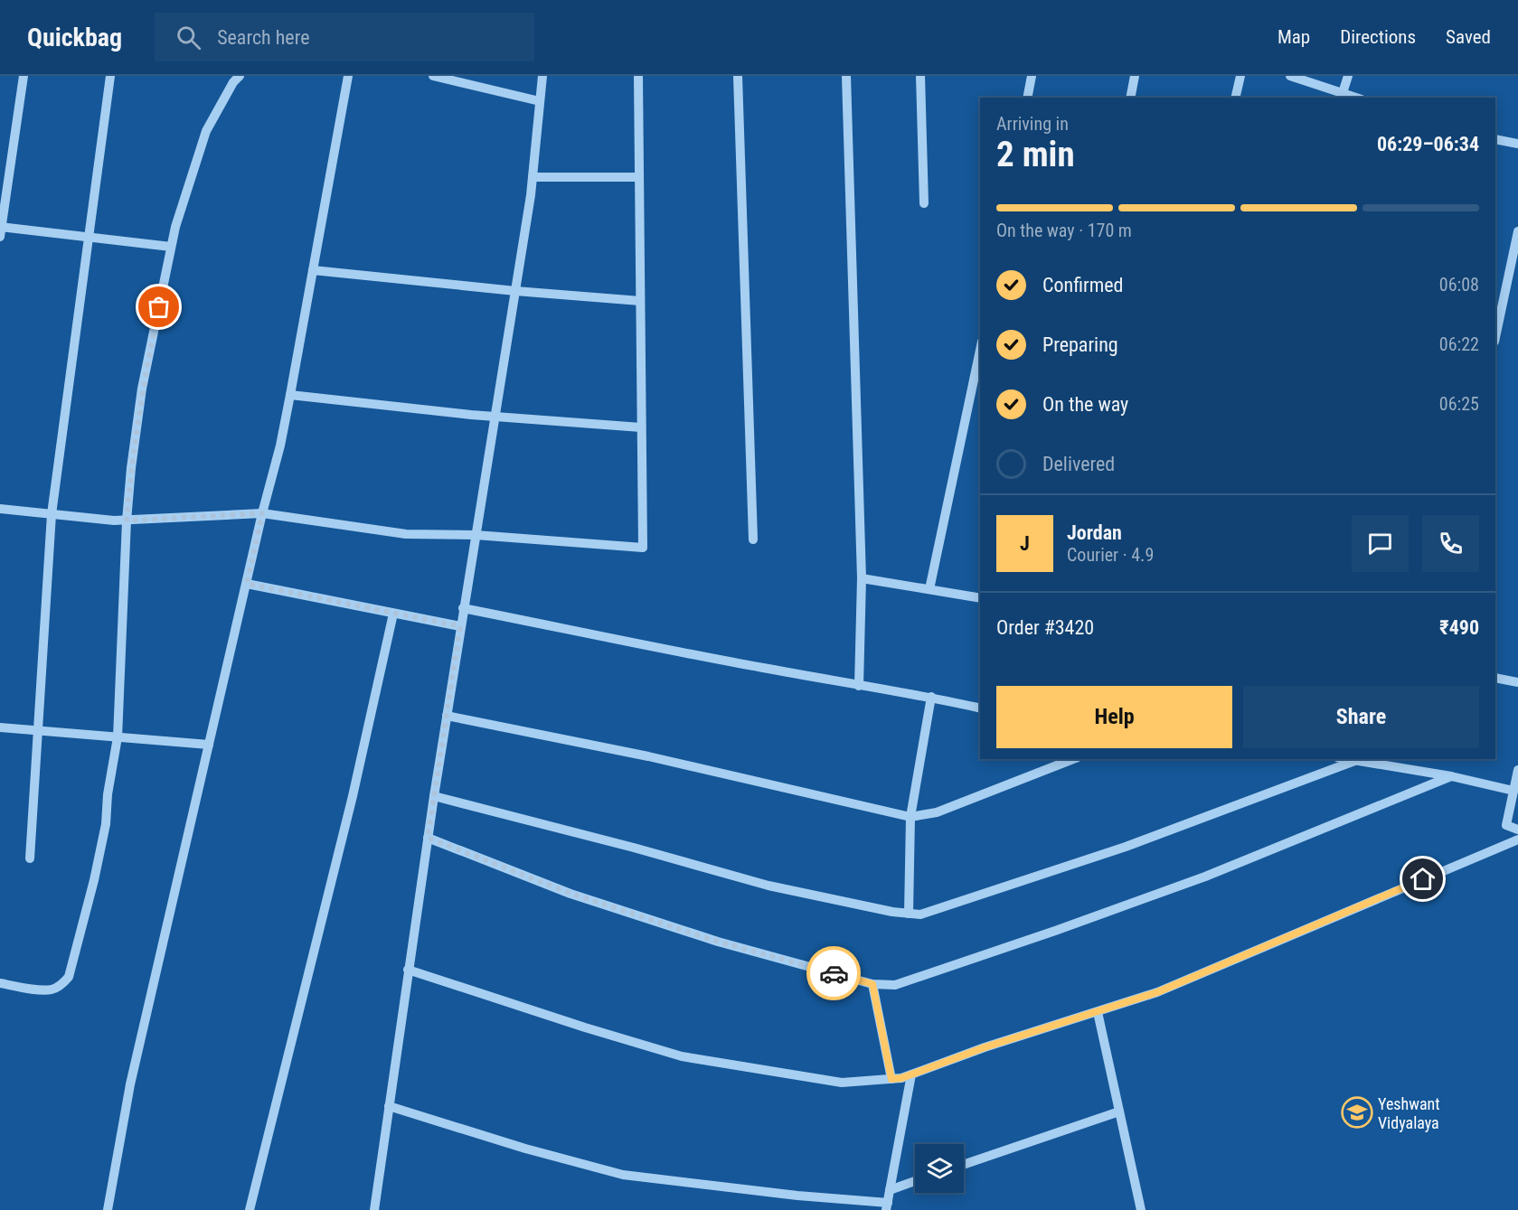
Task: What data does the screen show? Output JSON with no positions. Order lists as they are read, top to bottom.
{
  "places": {
    "school or university": ["Yeshwant Vidyalaya"]
  },
  "page": {
    "header": "Quickbag",
    "search": "Search here",
    "nav": ["Map", "Directions", "Saved"],
    "heading": ["2 min", "Arriving in", "06:29–06:34"],
    "panel": [
      "Jordan",
      "Courier · 4.9",
      "Order #3420",
      "₹490"
    ],
    "bar": "On the way · 170 m",
    "list": [
      ["Confirmed", "06:08"],
      ["Preparing", "06:22"],
      ["On the way", "06:25"],
      "Delivered"
    ],
    "round": "J",
    "buttons": ["Help", "Share"]
  }
}
